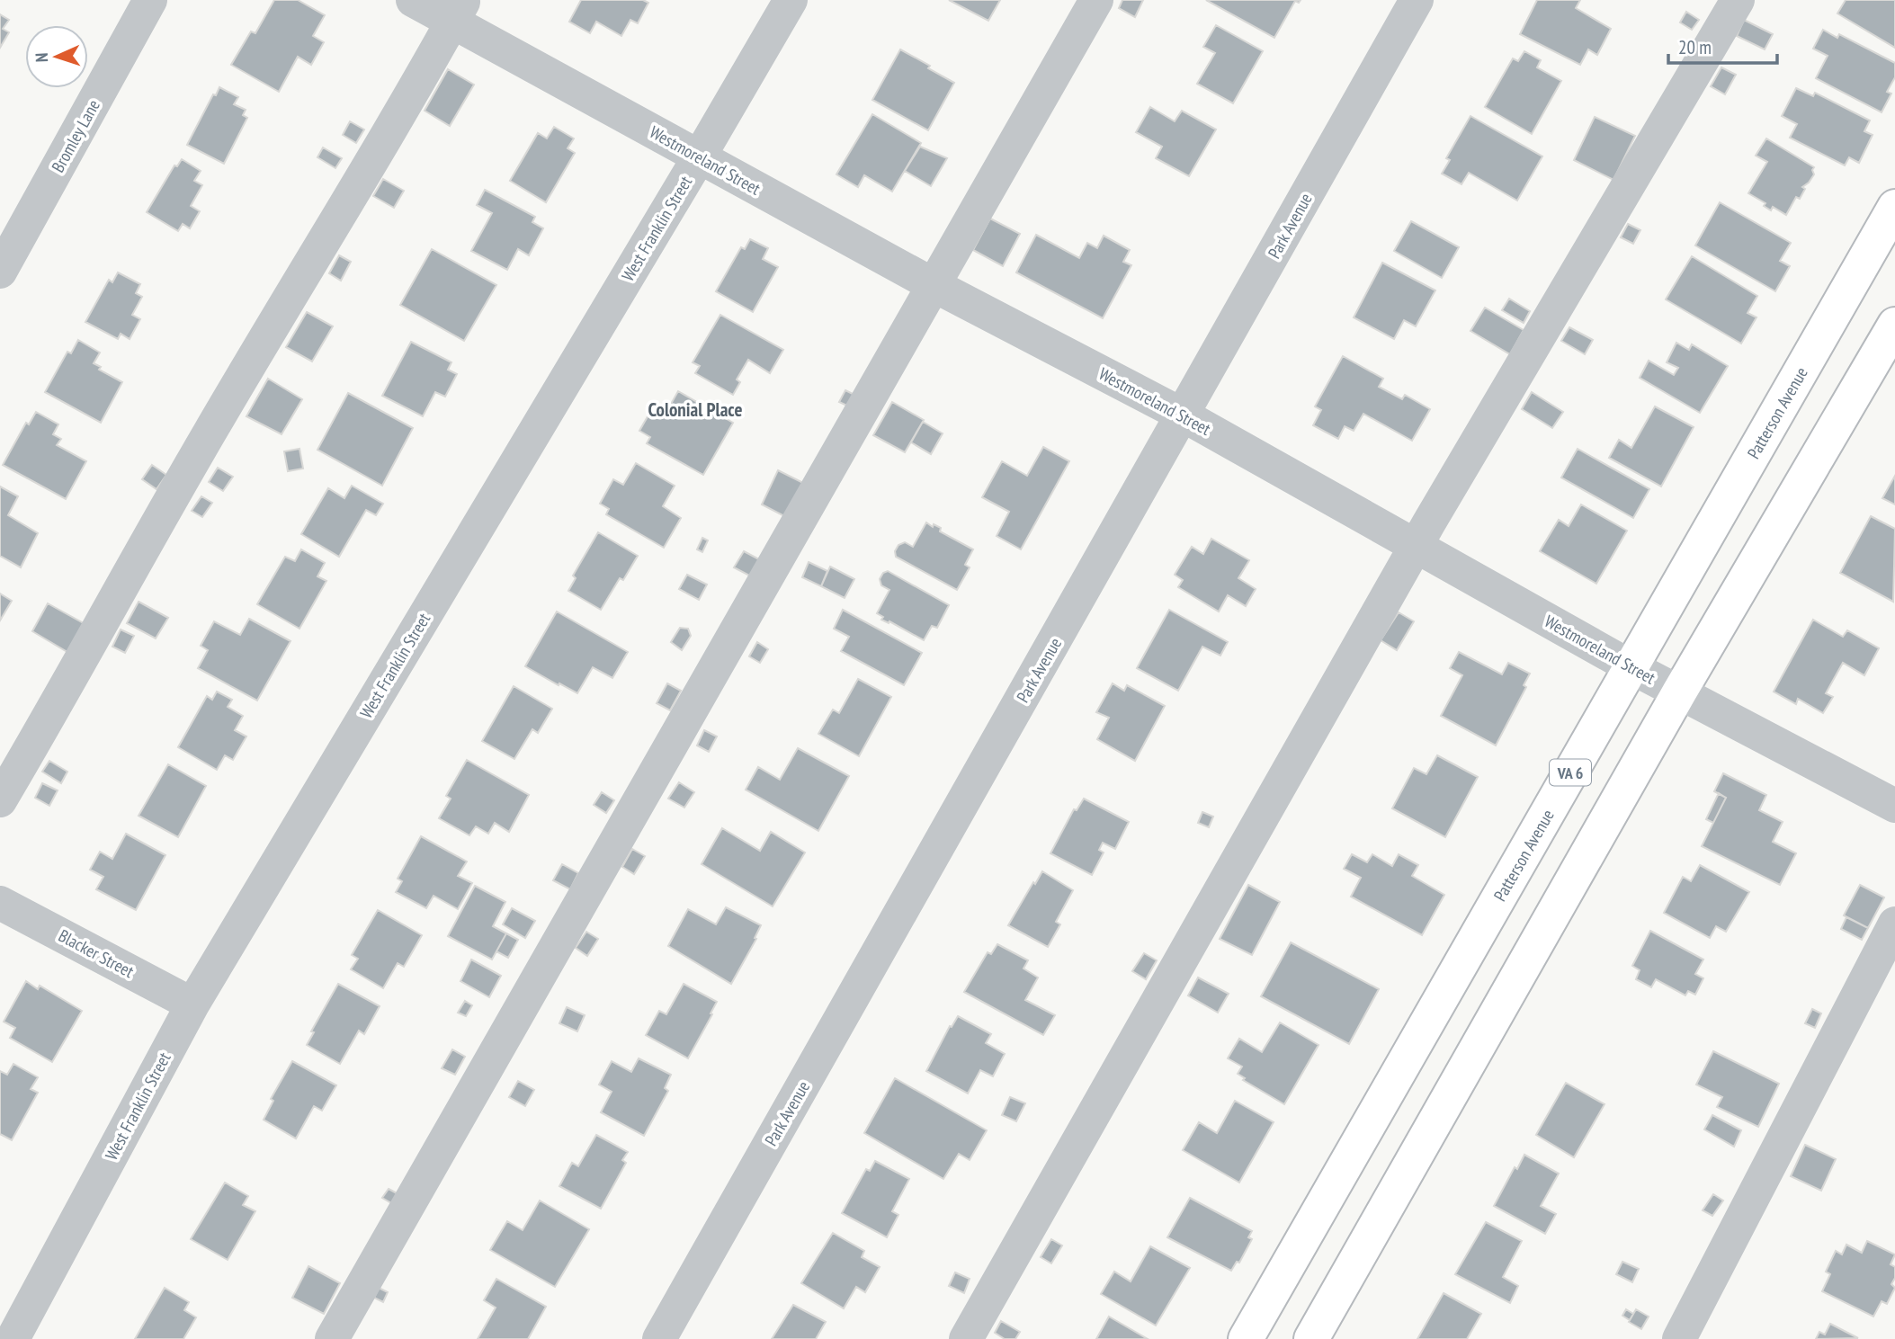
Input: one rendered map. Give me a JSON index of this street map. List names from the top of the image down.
{
  "streets": {
    "main road": ["Patterson Avenue", "VA 6"],
    "street": [
      "Bromley Lane",
      "Westmoreland Street",
      "Park Avenue",
      "West Franklin Street",
      "Blacker Street"
    ]
  },
  "crossings": [
    ["Westmoreland Street", "Park Avenue"],
    ["Westmoreland Street", "West Franklin Street"],
    ["Westmoreland Street", "Patterson Avenue"],
    ["West Franklin Street", "Blacker Street"]
  ],
  "districts": ["Colonial Place"],
  "scale_bar": "20 m",
  "north": "left"
}
